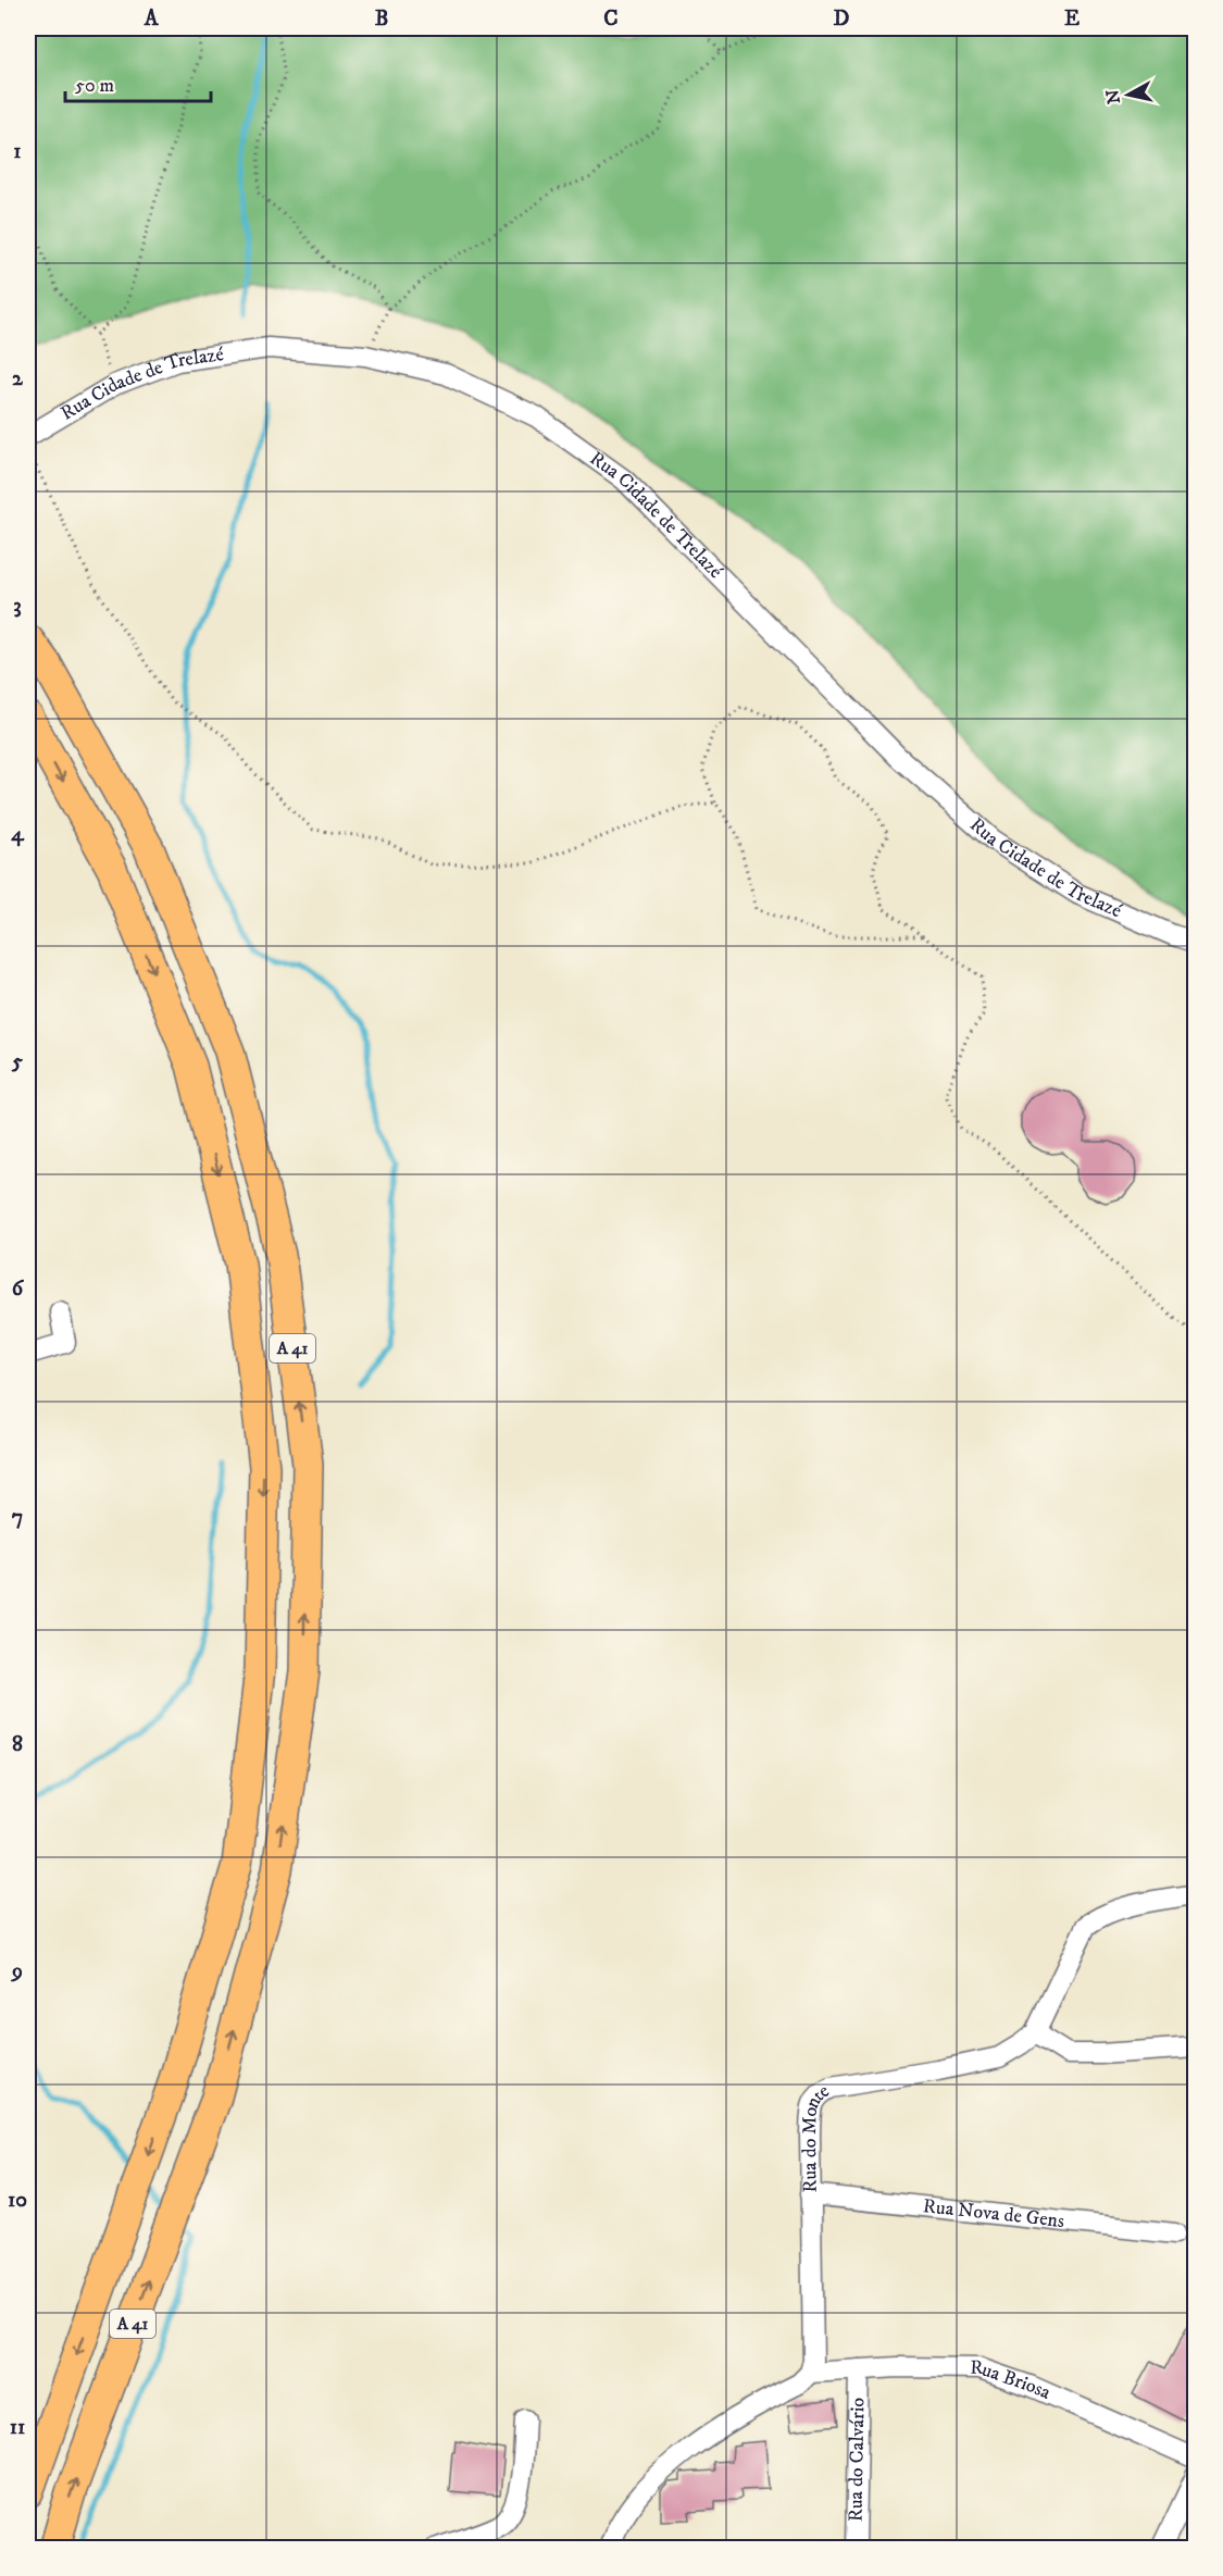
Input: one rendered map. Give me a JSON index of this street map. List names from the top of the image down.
{
  "streets": {
    "highway": ["A 41"],
    "street": [
      "Rua Cidade de Trelazé",
      "Rua do Monte",
      "Rua Nova de Gens",
      "Rua Briosa",
      "Rua do Calvário"
    ]
  },
  "crossings": [
    ["Rua do Monte", "Rua Nova de Gens"],
    ["Rua do Monte", "Rua Briosa"],
    ["Rua Briosa", "Rua do Calvário"]
  ],
  "scale_bar": "50 m",
  "north": "left",
  "grid": {
    "columns": [
      "A",
      "B",
      "C",
      "D",
      "E"
    ],
    "rows": [
      "1",
      "2",
      "3",
      "4",
      "5",
      "6",
      "7",
      "8",
      "9",
      "10",
      "11"
    ]
  }
}
